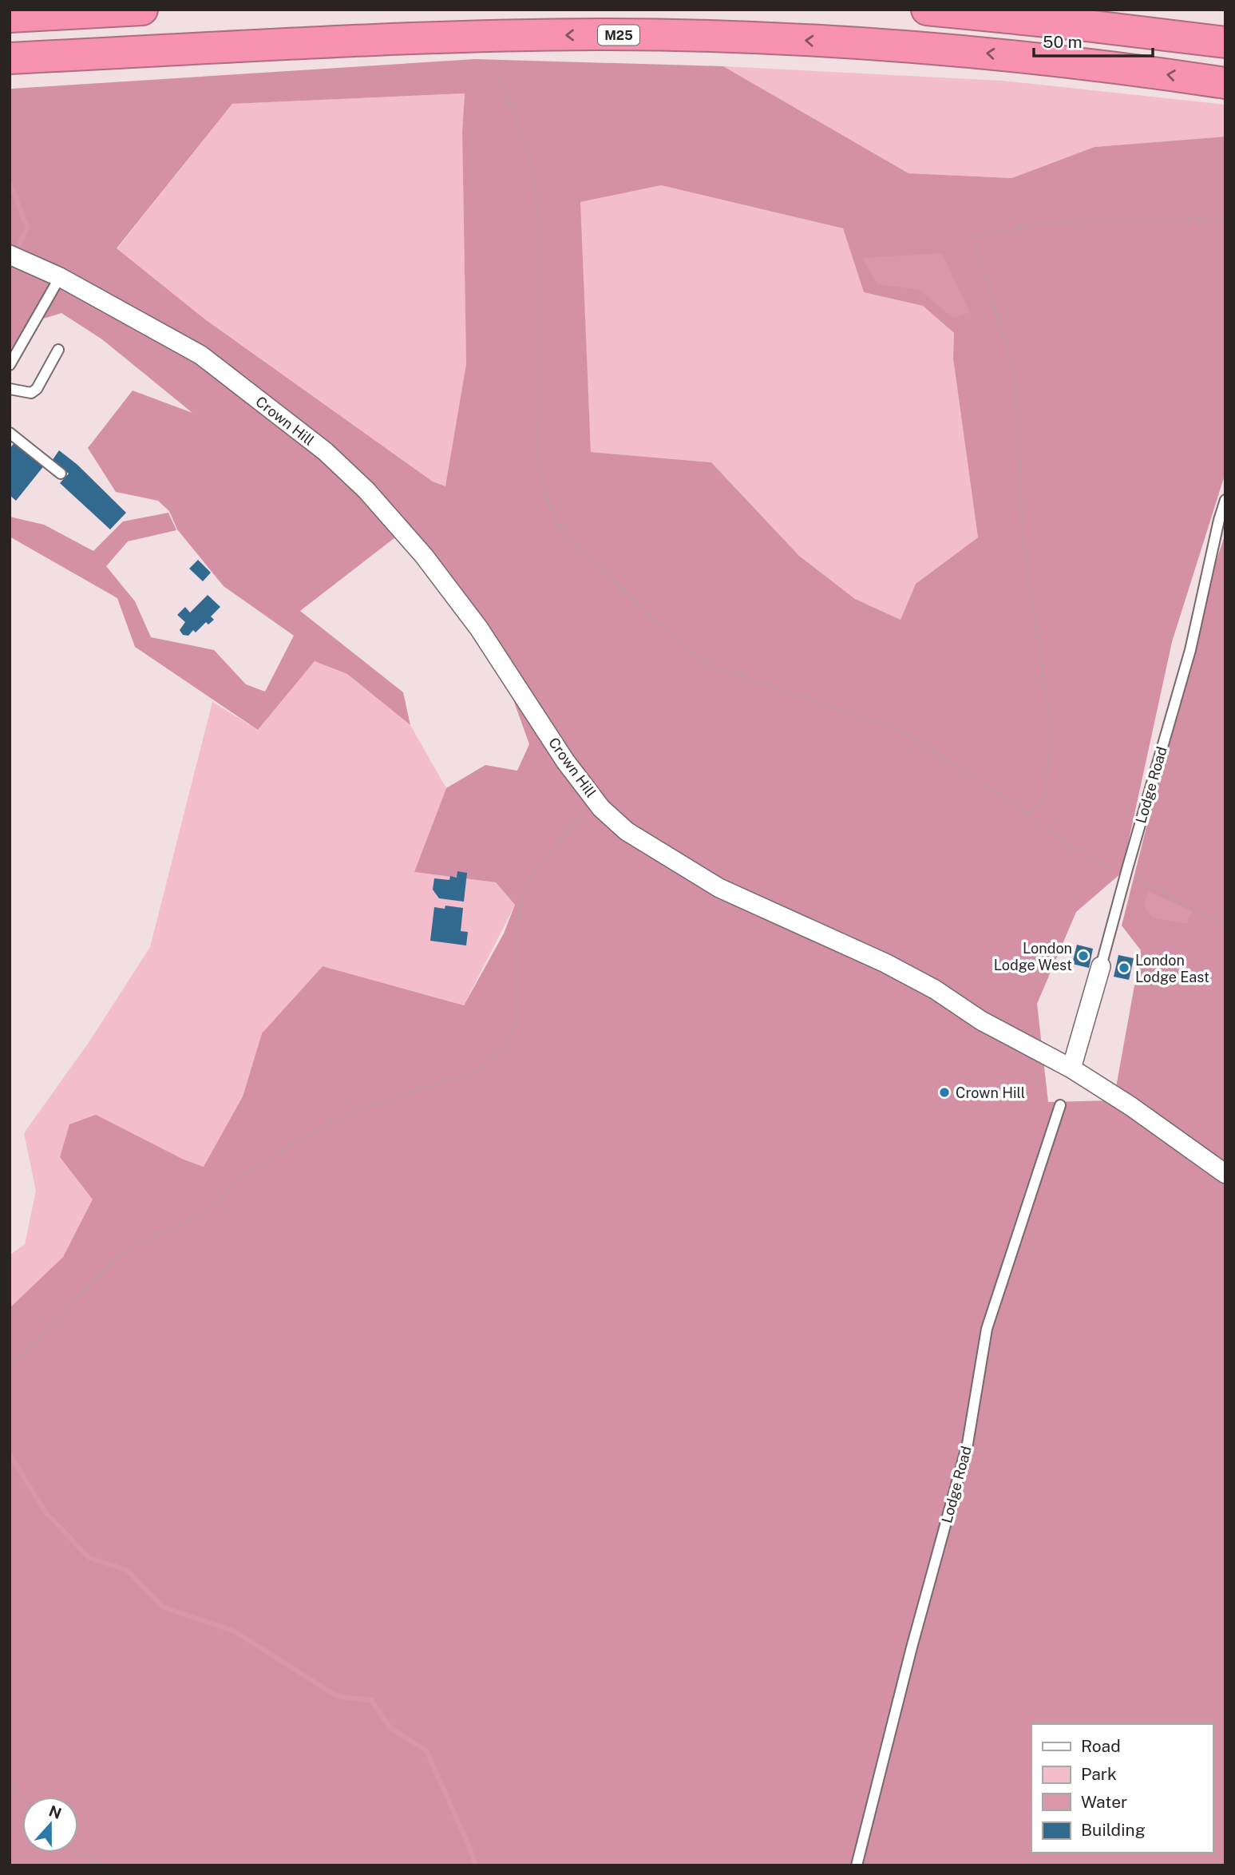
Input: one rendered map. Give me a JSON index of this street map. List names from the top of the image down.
{
  "streets": {
    "highway": ["M25"],
    "street": ["Crown Hill", "Lodge Road"]
  },
  "crossings": [
    ["Crown Hill", "Lodge Road"]
  ],
  "places": ["London Lodge West", "London Lodge East", "Crown Hill"],
  "legend": [
    "Road",
    "Park",
    "Water",
    "Building"
  ],
  "scale_bar": "50 m",
  "north": "top"
}
